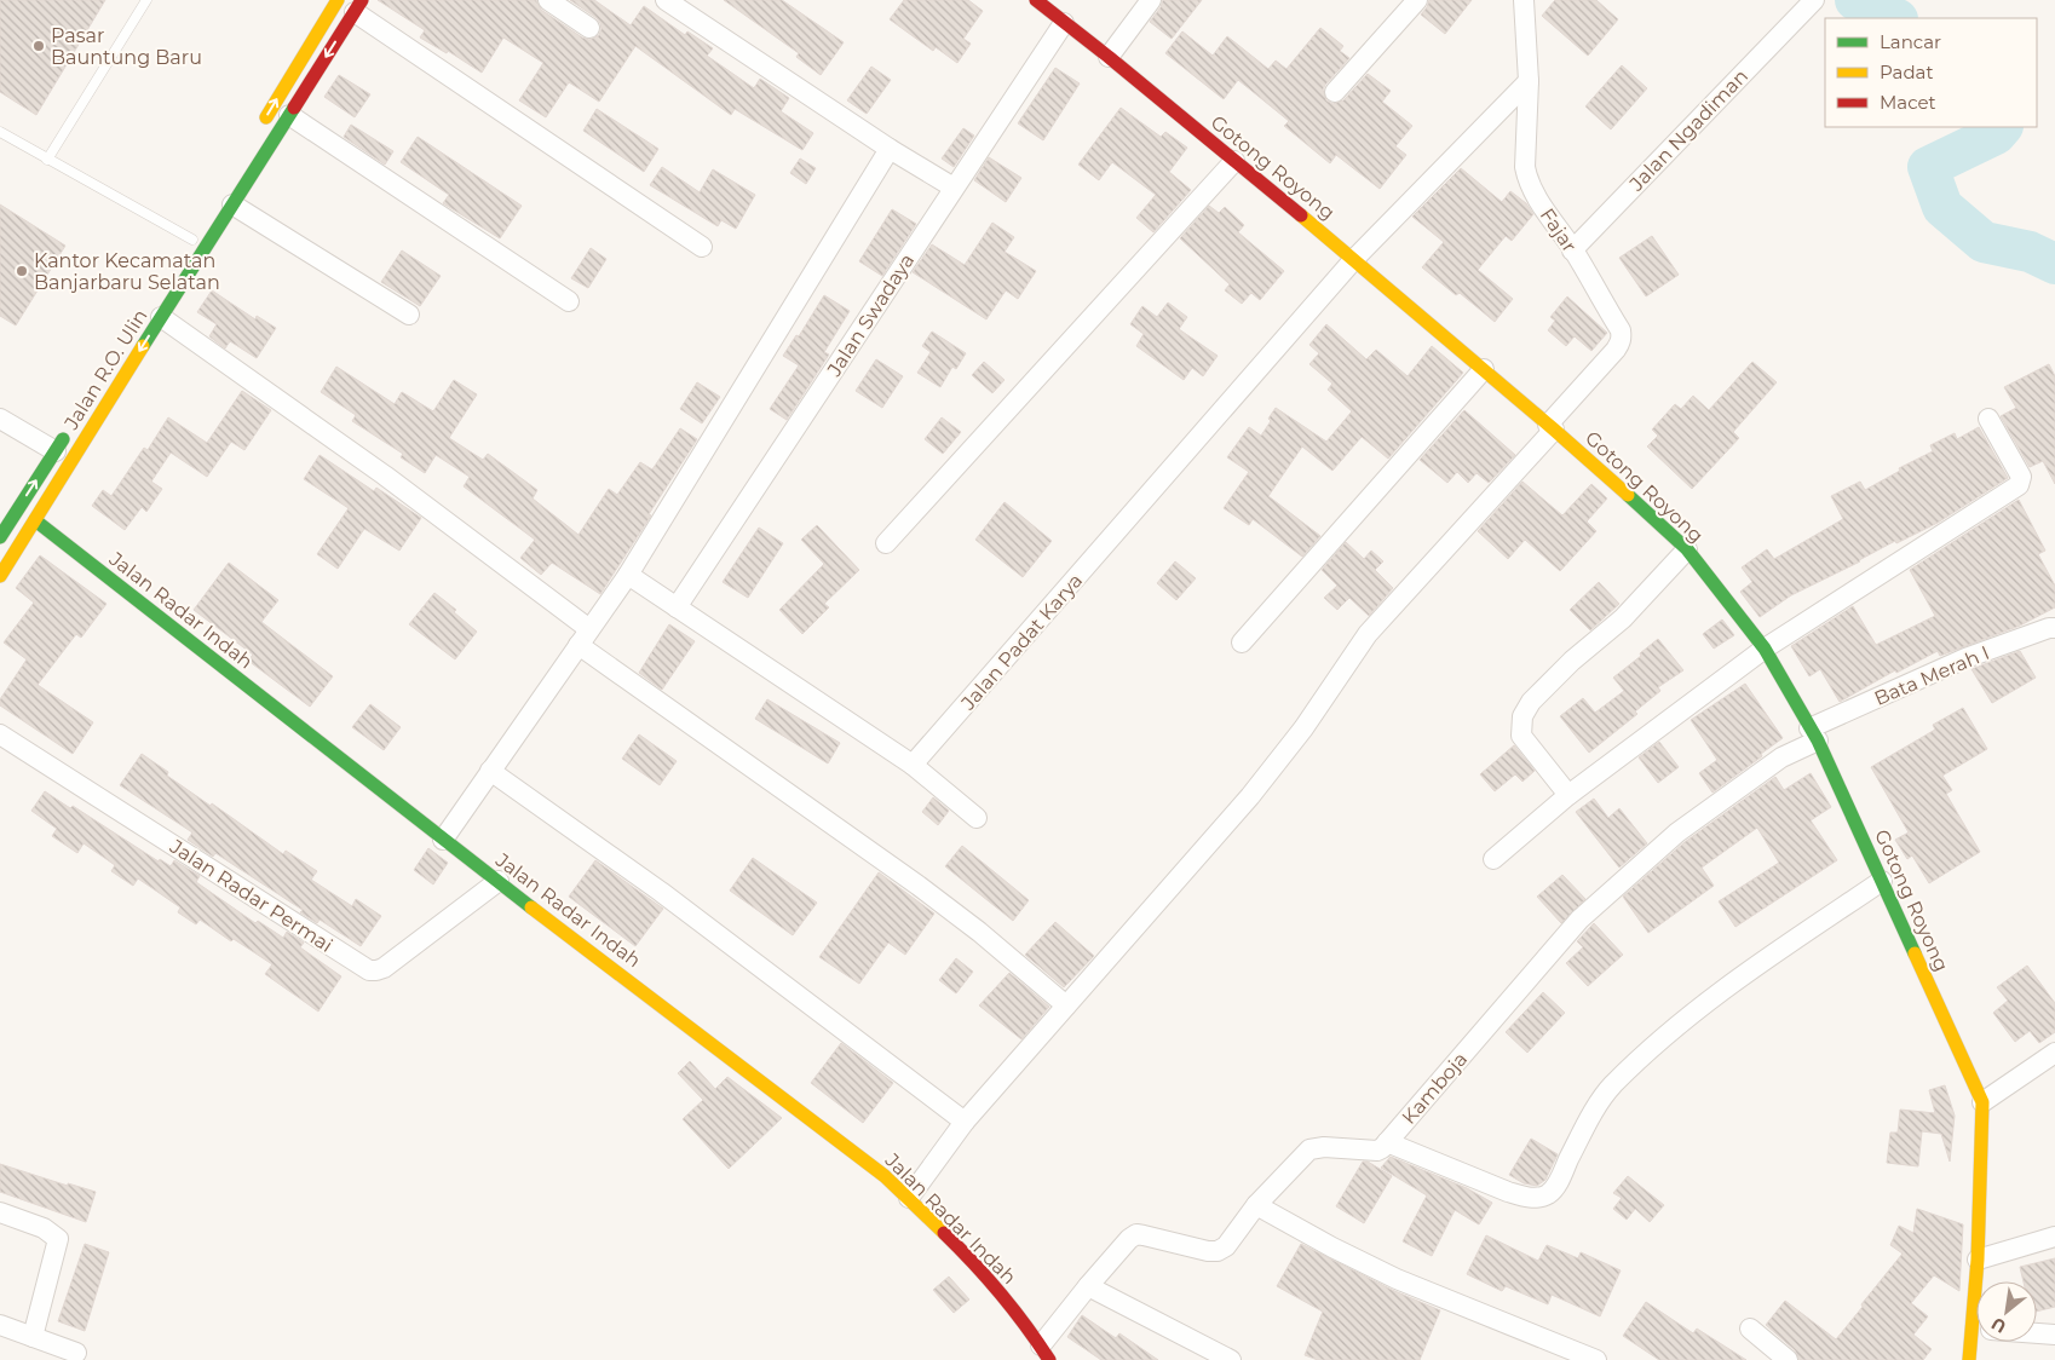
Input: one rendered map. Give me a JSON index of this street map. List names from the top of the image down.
{
  "streets": {
    "street": [
      "Jalan Ngadiman",
      "Gotong Royong",
      "Fajar",
      "Jalan Swadaya",
      "Jalan R.O. Ulin",
      "Jalan Radar Indah",
      "Jalan Padat Karya",
      "Bata Merah I",
      "Jalan Radar Permai",
      "Kamboja"
    ]
  },
  "crossings": [
    ["Jalan Ngadiman", "Fajar"],
    ["Gotong Royong", "Fajar"],
    ["Gotong Royong", "Jalan Swadaya"],
    ["Gotong Royong", "Jalan Padat Karya"],
    ["Gotong Royong", "Bata Merah I"],
    ["Gotong Royong", "Kamboja"],
    ["Fajar", "Jalan Padat Karya"],
    ["Jalan R.O. Ulin", "Jalan Radar Indah"],
    ["Jalan Radar Indah", "Jalan Radar Permai"],
    ["Jalan Radar Indah", "Kamboja"],
    ["Bata Merah I", "Kamboja"]
  ],
  "places": ["Pasar Bauntung Baru", "Kantor Kecamatan Banjarbaru Selatan"],
  "legend": ["Lancar", "Padat", "Macet"],
  "north": "bottom left"
}
